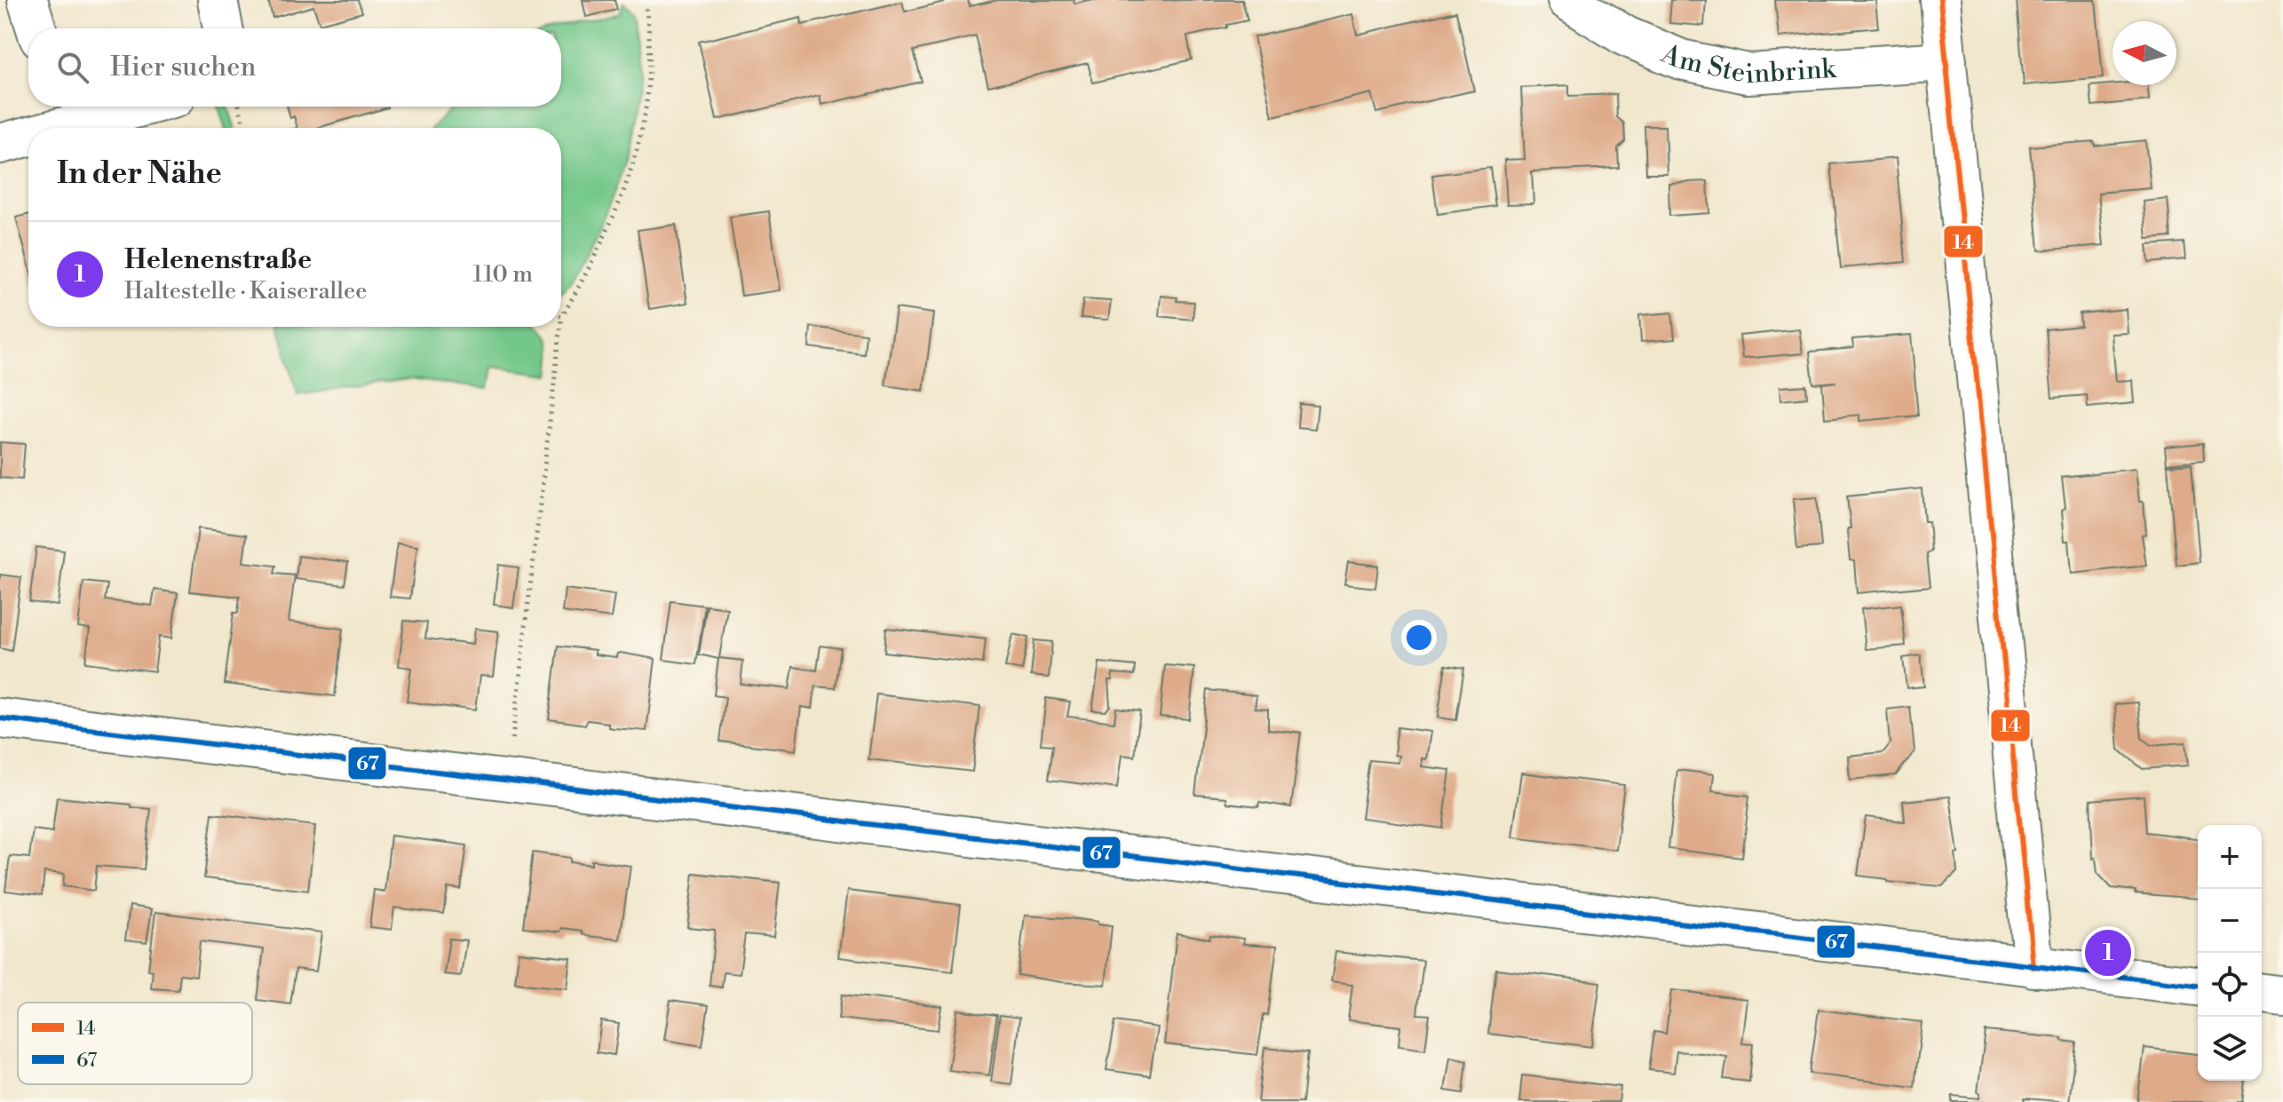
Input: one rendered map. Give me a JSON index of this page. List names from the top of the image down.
{
  "streets": {
    "street": ["Am Steinbrink"]
  },
  "lines": ["transit line 14", "transit line 67"],
  "legend": ["14", "67"],
  "north": "left",
  "page": {
    "search": "Hier suchen",
    "heading": "In der Nähe",
    "list": [
      {
        "mark": "1",
        "name": "Helenenstraße",
        "note": "Haltestelle · Kaiserallee",
        "value": "110 m"
      }
    ],
    "map_buttons": ["+", "−"],
    "pins": "1"
  }
}
